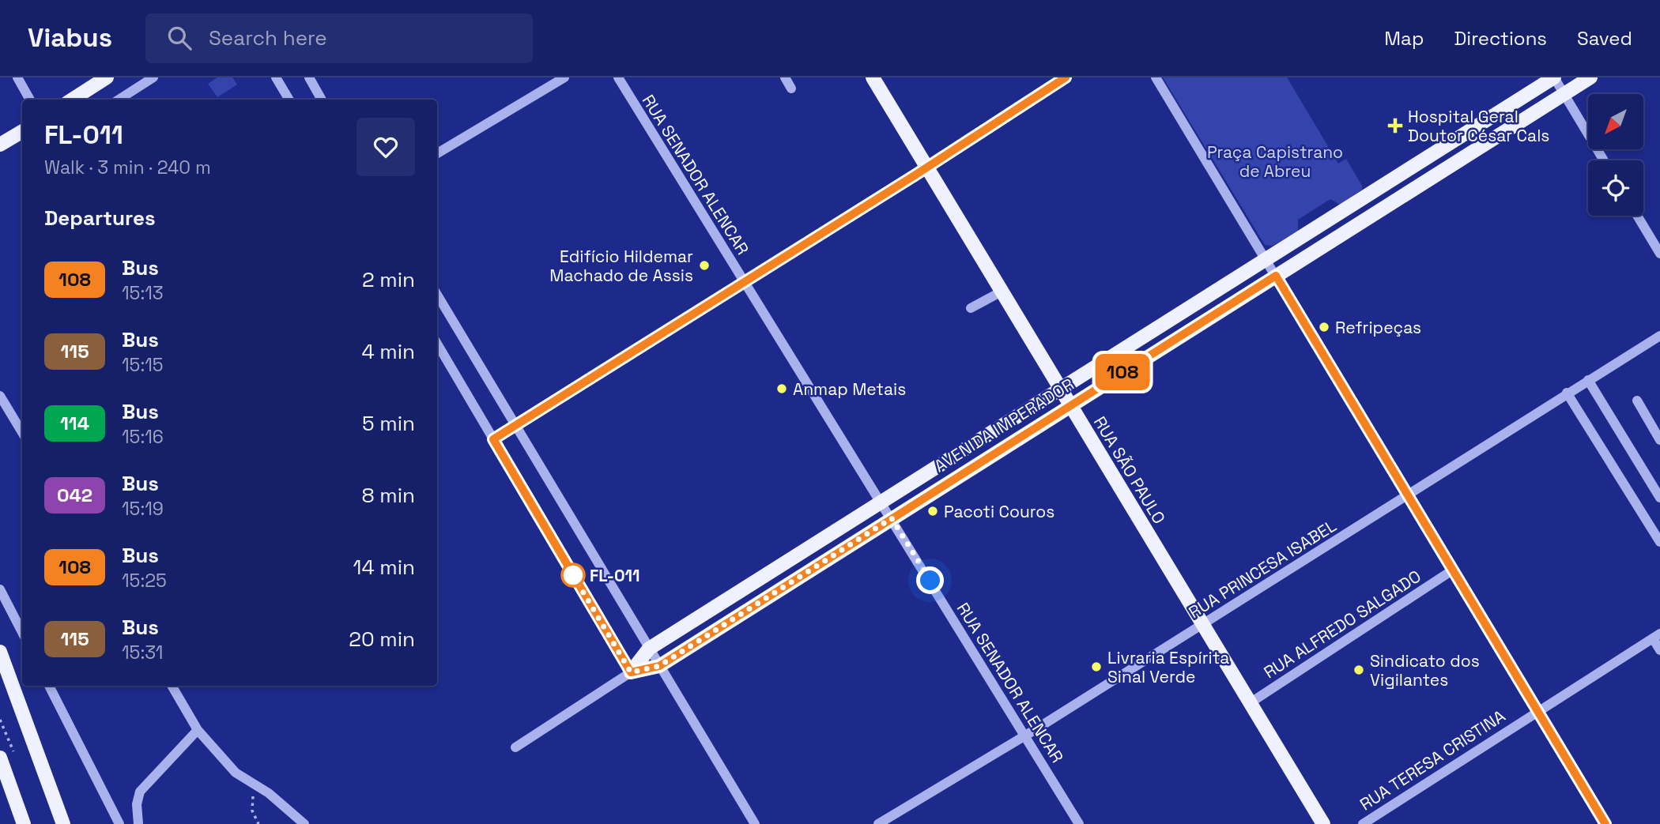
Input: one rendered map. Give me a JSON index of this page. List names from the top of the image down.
{
  "streets": {
    "main road": ["AVENIDA IMPERADOR", "RUA SÃO PAULO"],
    "street": [
      "RUA SENADOR ALENCAR",
      "RUA PRINCESA ISABEL",
      "RUA ALFREDO SALGADO",
      "RUA TERESA CRISTINA"
    ]
  },
  "crossings": [
    ["RUA SENADOR ALENCAR", "AVENIDA IMPERADOR"],
    ["RUA SENADOR ALENCAR", "RUA PRINCESA ISABEL"],
    ["AVENIDA IMPERADOR", "RUA SÃO PAULO"],
    ["RUA SÃO PAULO", "RUA PRINCESA ISABEL"],
    ["RUA SÃO PAULO", "RUA ALFREDO SALGADO"]
  ],
  "parks": ["Praça Capistrano de Abreu"],
  "places": {
    "health": ["Hospital Geral Doutor César Cals"],
    "other": [
      "Edifício Hildemar Machado de Assis",
      "Refripeças",
      "Anmap Metais",
      "Pacoti Couros",
      "FL-011",
      "Livraria Espírita Sinal Verde",
      "Sindicato dos Vigilantes"
    ]
  },
  "lines": ["bus line 108"],
  "north": "bottom left",
  "page": {
    "header": "Viabus",
    "search": "Search here",
    "nav": ["Map", "Directions", "Saved"],
    "on_map": "108",
    "heading": [
      ["FL-011", "Walk · 3 min · 240 m"],
      "Departures"
    ],
    "list": [
      {
        "mark": "108",
        "name": "Bus",
        "note": "15:13",
        "value": "2 min"
      },
      {
        "mark": "115",
        "name": "Bus",
        "note": "15:15",
        "value": "4 min"
      },
      {
        "mark": "114",
        "name": "Bus",
        "note": "15:16",
        "value": "5 min"
      },
      {
        "mark": "042",
        "name": "Bus",
        "note": "15:19",
        "value": "8 min"
      },
      {
        "mark": "108",
        "name": "Bus",
        "note": "15:25",
        "value": "14 min"
      },
      {
        "mark": "115",
        "name": "Bus",
        "note": "15:31",
        "value": "20 min"
      }
    ]
  }
}
